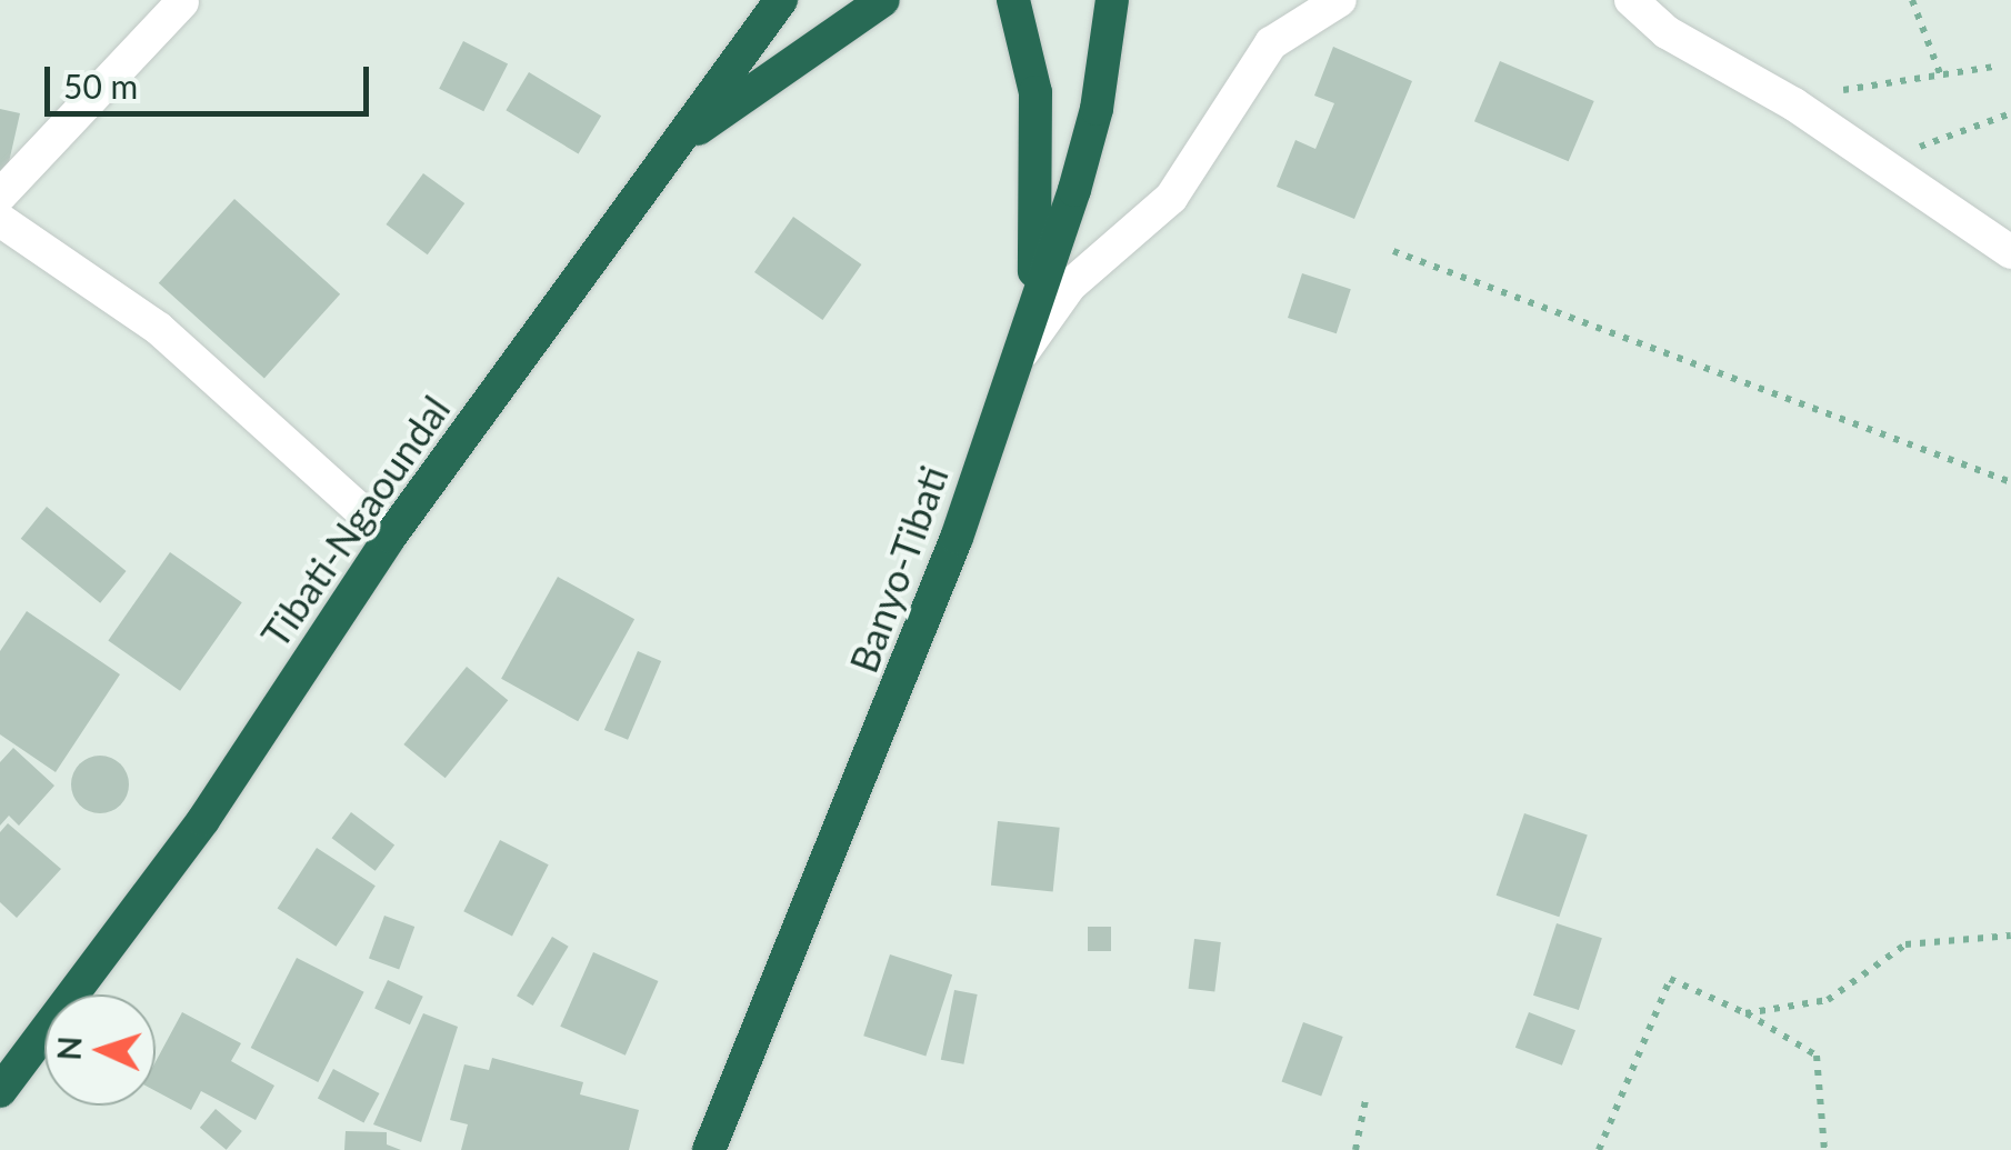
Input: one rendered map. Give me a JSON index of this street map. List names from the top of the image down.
{
  "streets": {
    "highway": ["Tibati-Ngaoundal", "Banyo-Tibati"]
  },
  "scale_bar": "50 m",
  "north": "left"
}
